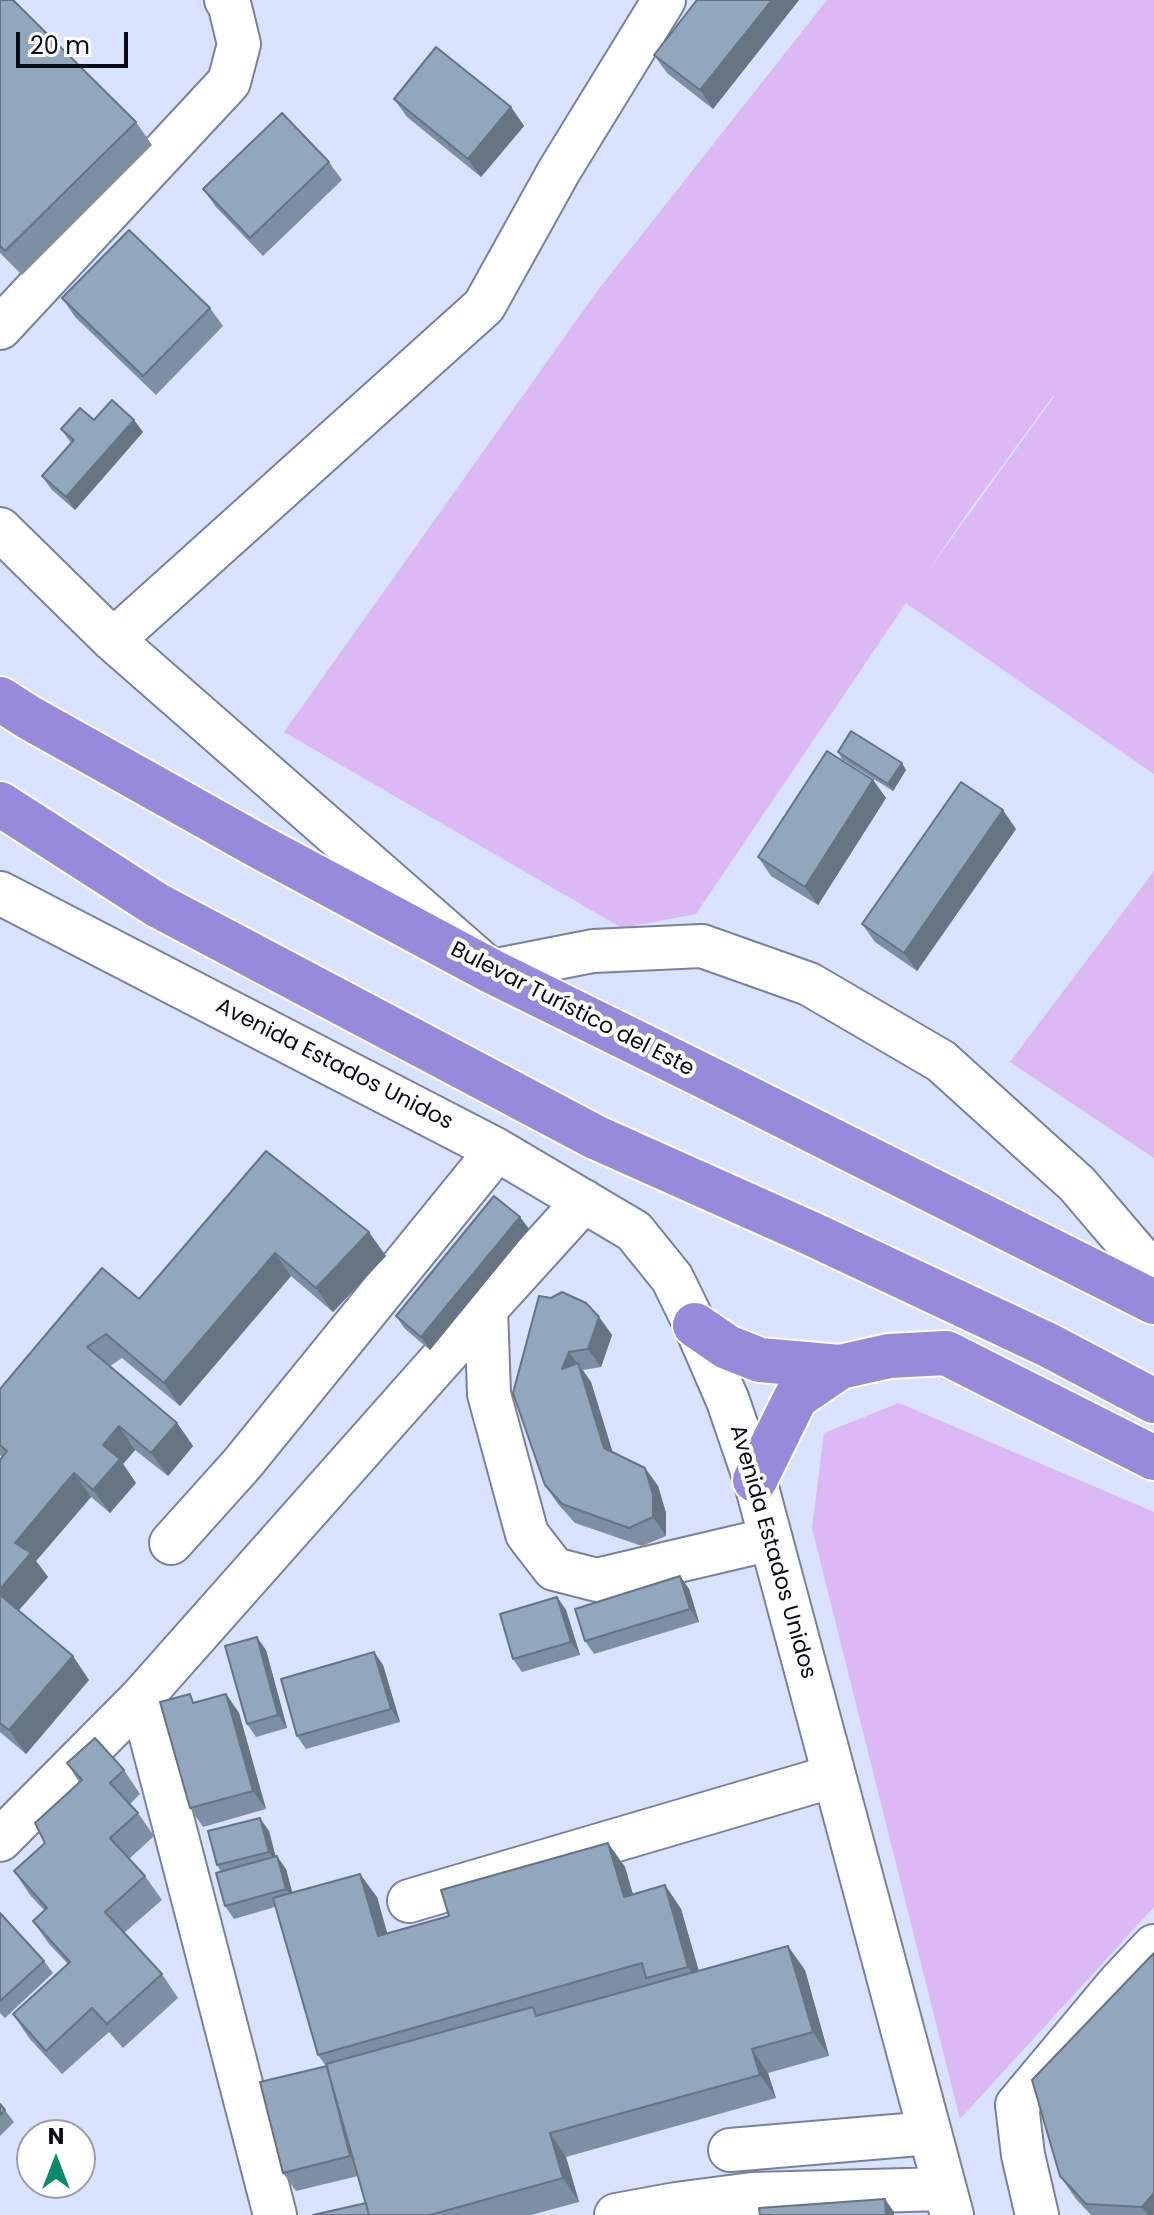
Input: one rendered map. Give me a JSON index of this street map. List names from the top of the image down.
{
  "streets": {
    "highway": ["Bulevar Turístico del Este"],
    "street": ["Avenida Estados Unidos"]
  },
  "scale_bar": "20 m",
  "north": "top"
}
